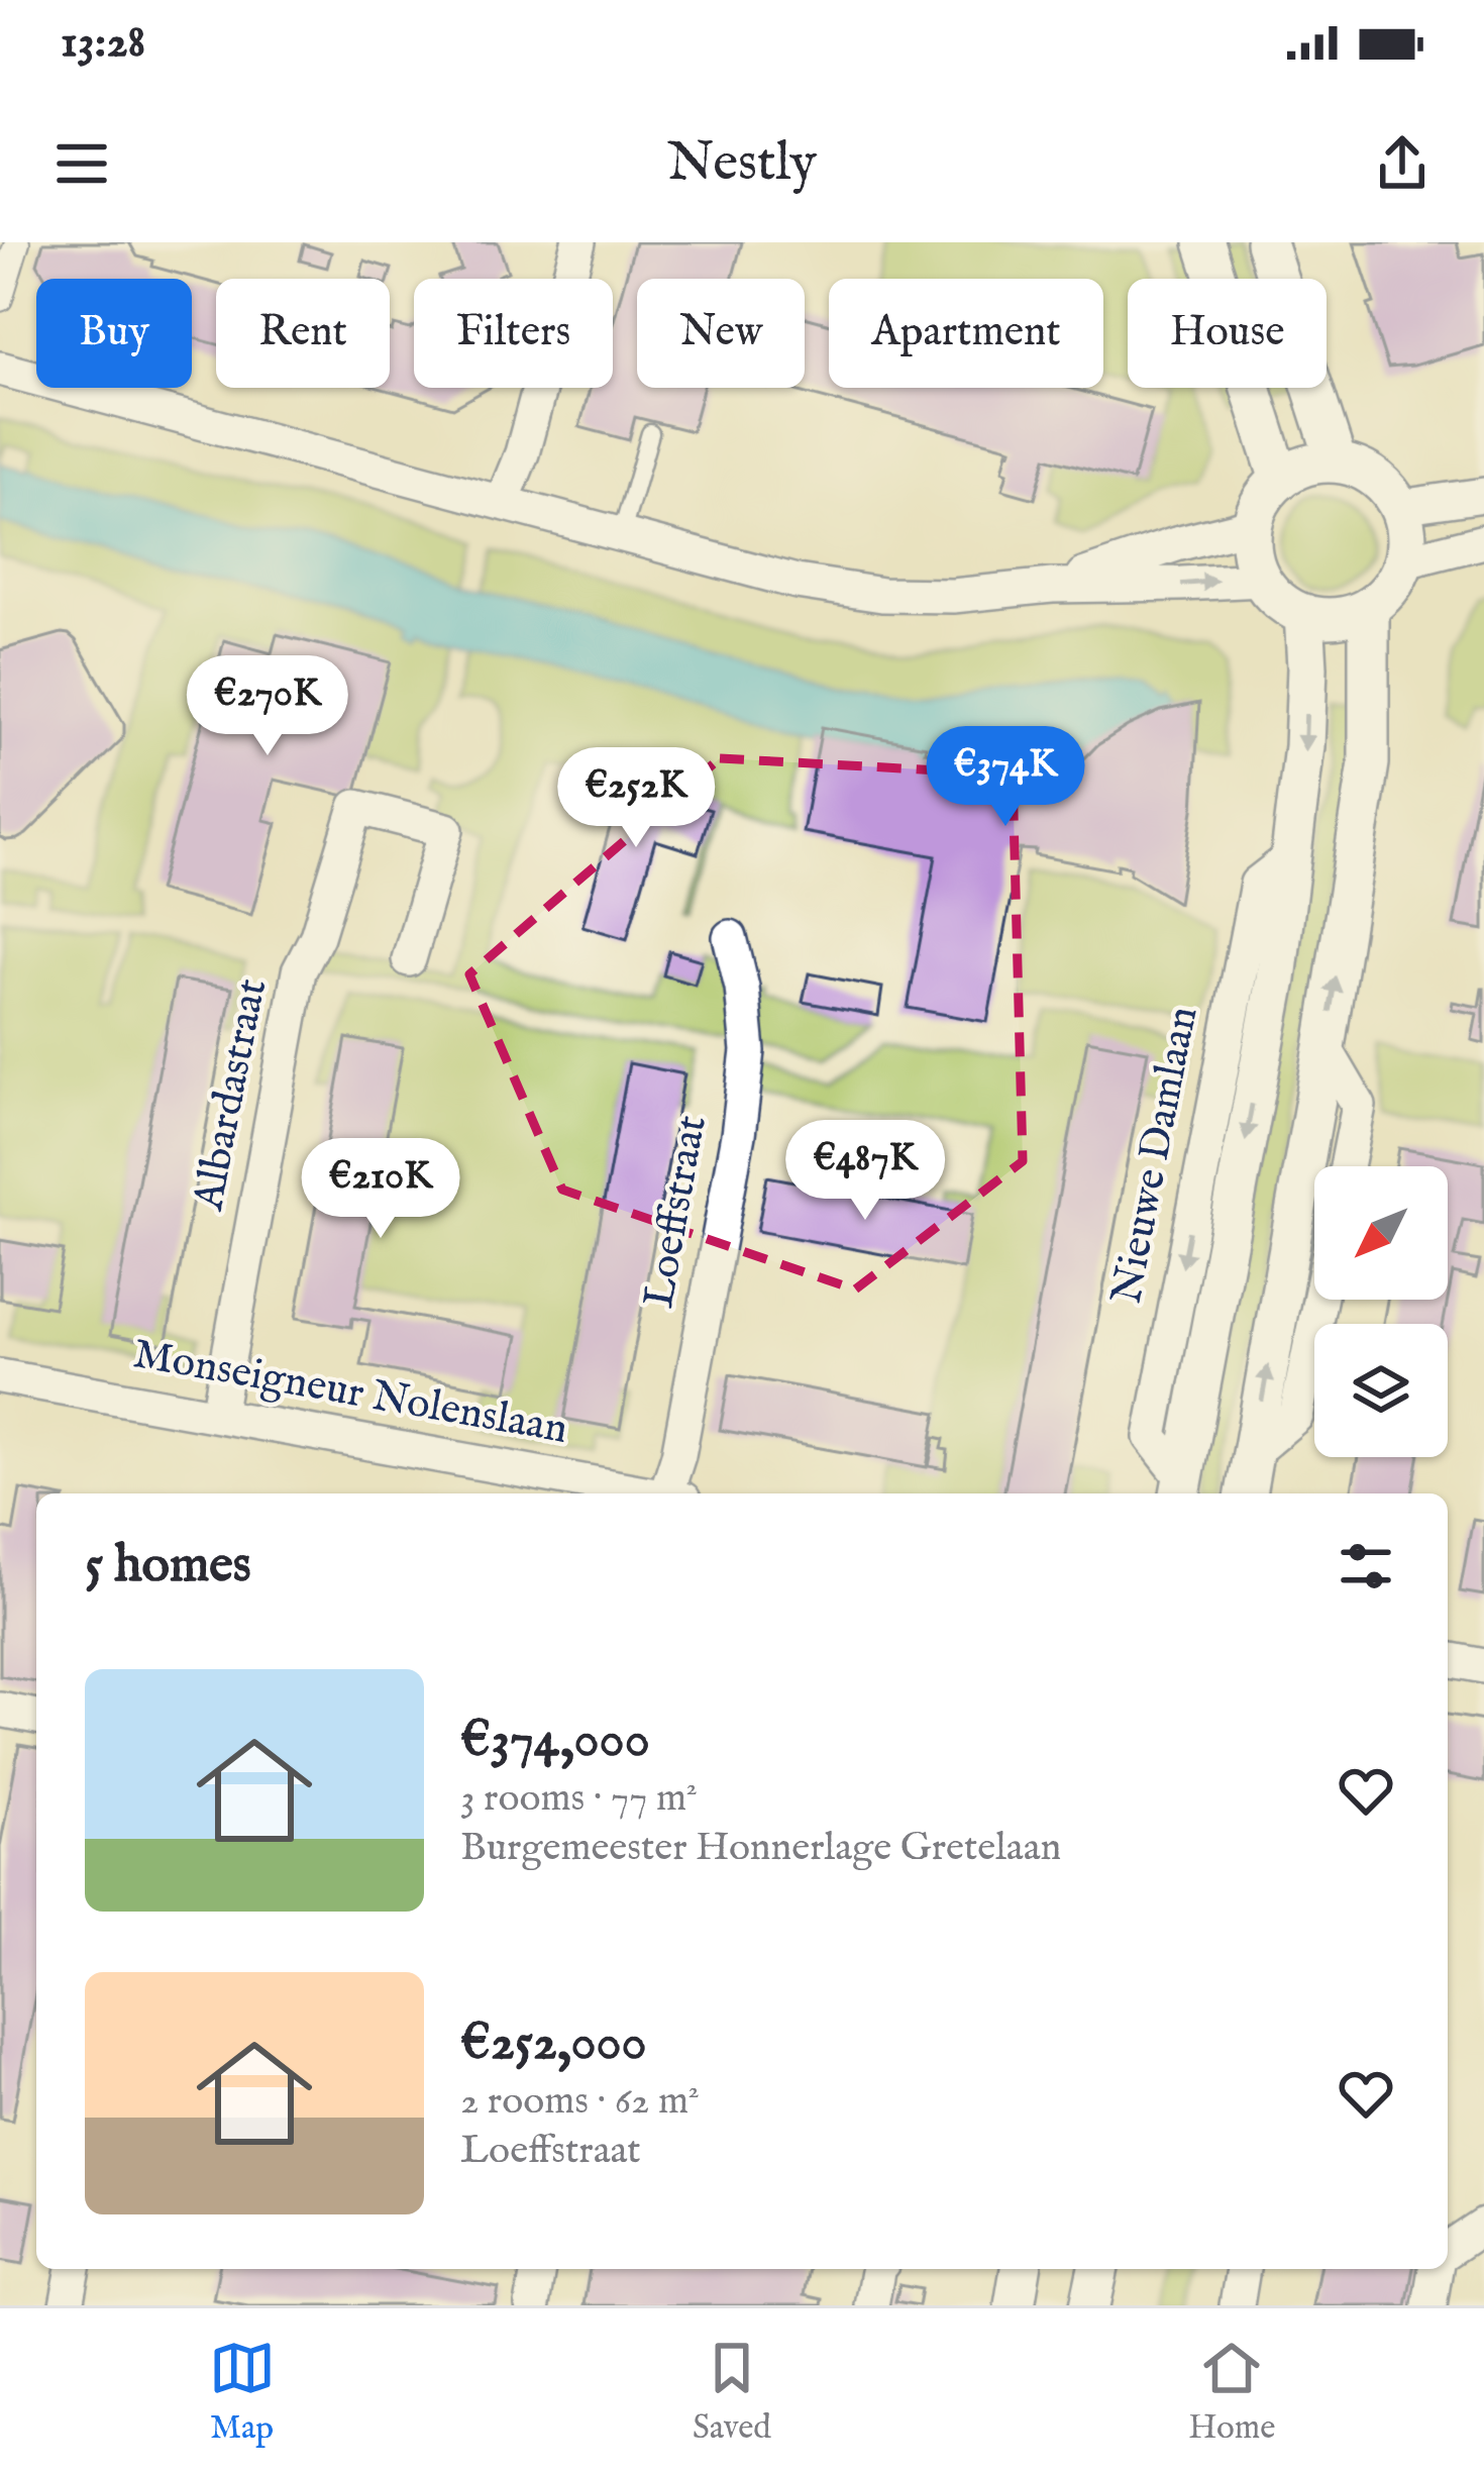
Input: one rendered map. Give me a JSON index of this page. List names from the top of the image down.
{
  "streets": {
    "street": [
      "Albardastraat",
      "Nieuwe Damlaan",
      "Loeffstraat",
      "Monseigneur Nolenslaan"
    ]
  },
  "crossings": [
    ["Albardastraat", "Monseigneur Nolenslaan"]
  ],
  "north": "bottom left",
  "page": {
    "status": "13:28",
    "header": "Nestly",
    "chip": [
      "Buy",
      "Rent",
      "Filters",
      "New",
      "Apartment",
      "House"
    ],
    "price": [
      "€270K",
      "€374K",
      "€252K",
      "€487K",
      "€210K"
    ],
    "heading": "5 homes",
    "list": [
      {
        "name": "€374,000",
        "note": "3 rooms · 77 m² · Burgemeester Honnerlage Gretelaan"
      },
      {
        "name": "€252,000",
        "note": "2 rooms · 62 m² · Loeffstraat"
      }
    ],
    "tabs": ["Map", "Saved", "Home"]
  }
}
